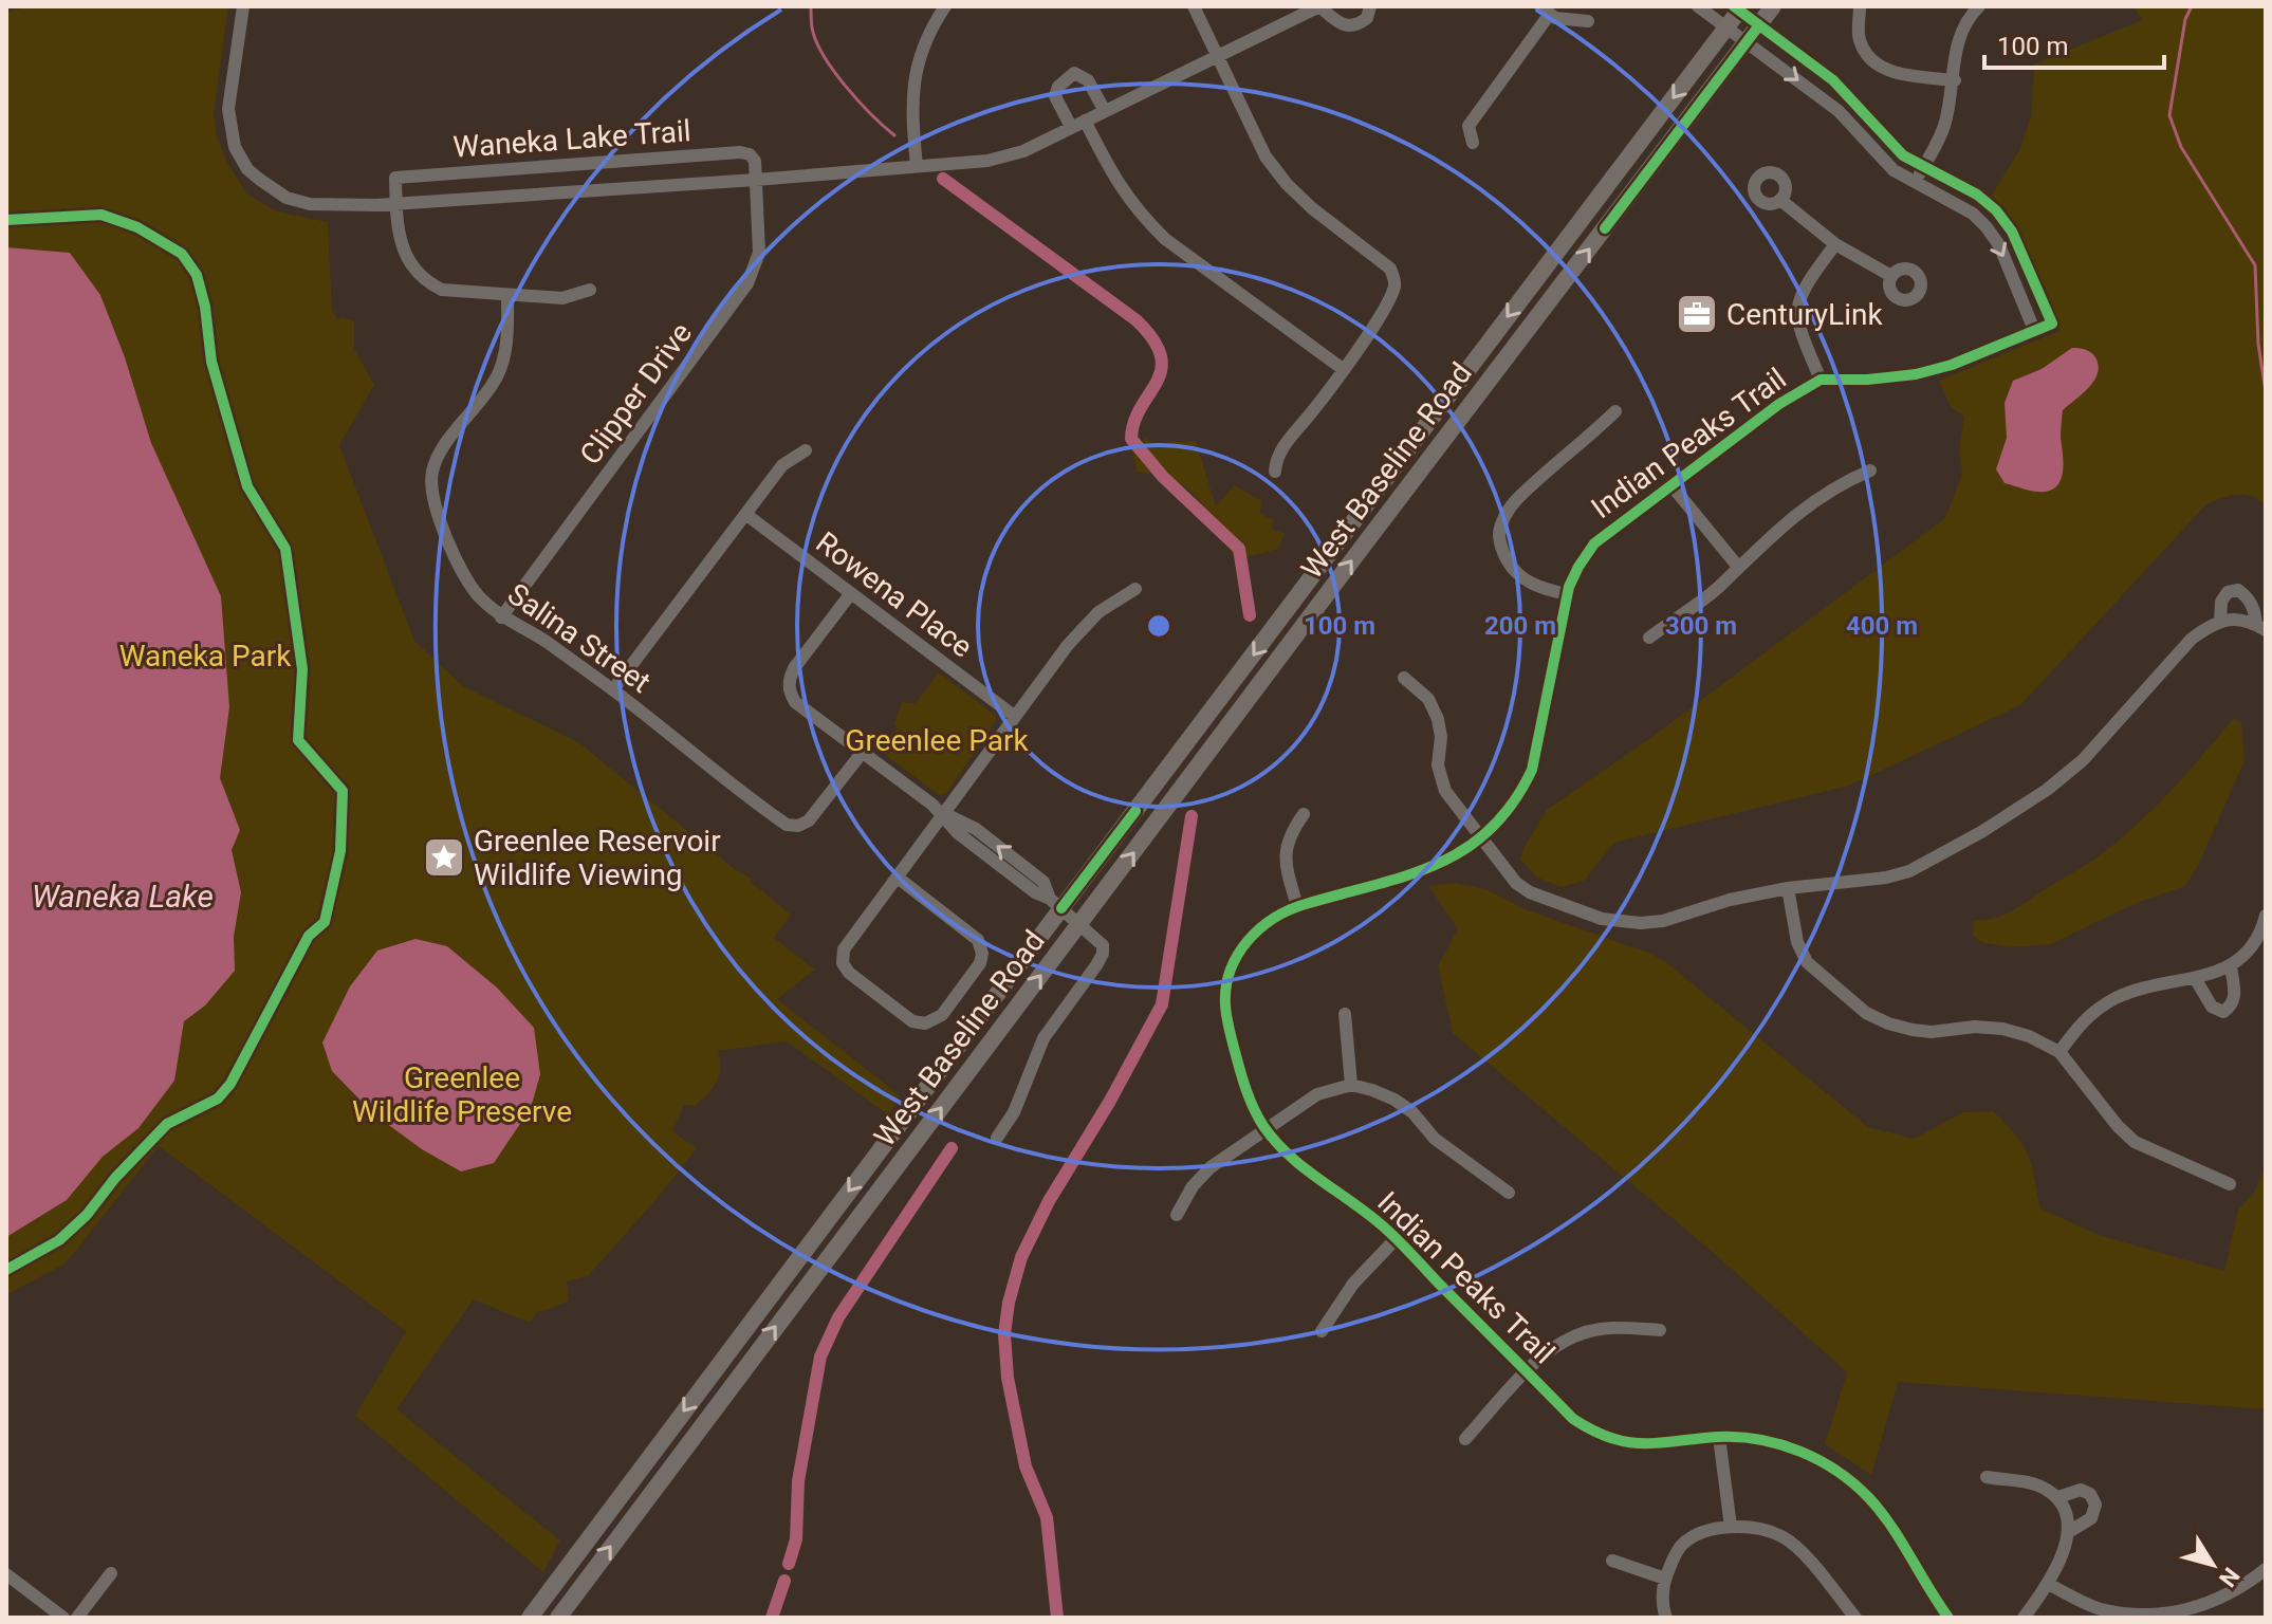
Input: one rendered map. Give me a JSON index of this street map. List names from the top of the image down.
{
  "streets": {
    "main road": ["West Baseline Road"],
    "street": [
      "Waneka Lake Trail",
      "Clipper Drive",
      "Indian Peaks Trail",
      "Rowena Place",
      "Salina Street"
    ]
  },
  "crossings": [
    ["Waneka Lake Trail", "Clipper Drive"],
    ["Clipper Drive", "Salina Street"]
  ],
  "water": ["Waneka Lake"],
  "parks": ["Waneka Park", "Greenlee Park", "Greenlee Wildlife Preserve"],
  "places": {
    "office": ["CenturyLink"],
    "place": ["Greenlee Reservoir Wildlife Viewing"]
  },
  "scale_bar": "100 m",
  "north": "bottom right",
  "rings": [
    "100 m",
    "200 m",
    "300 m",
    "400 m"
  ]
}
